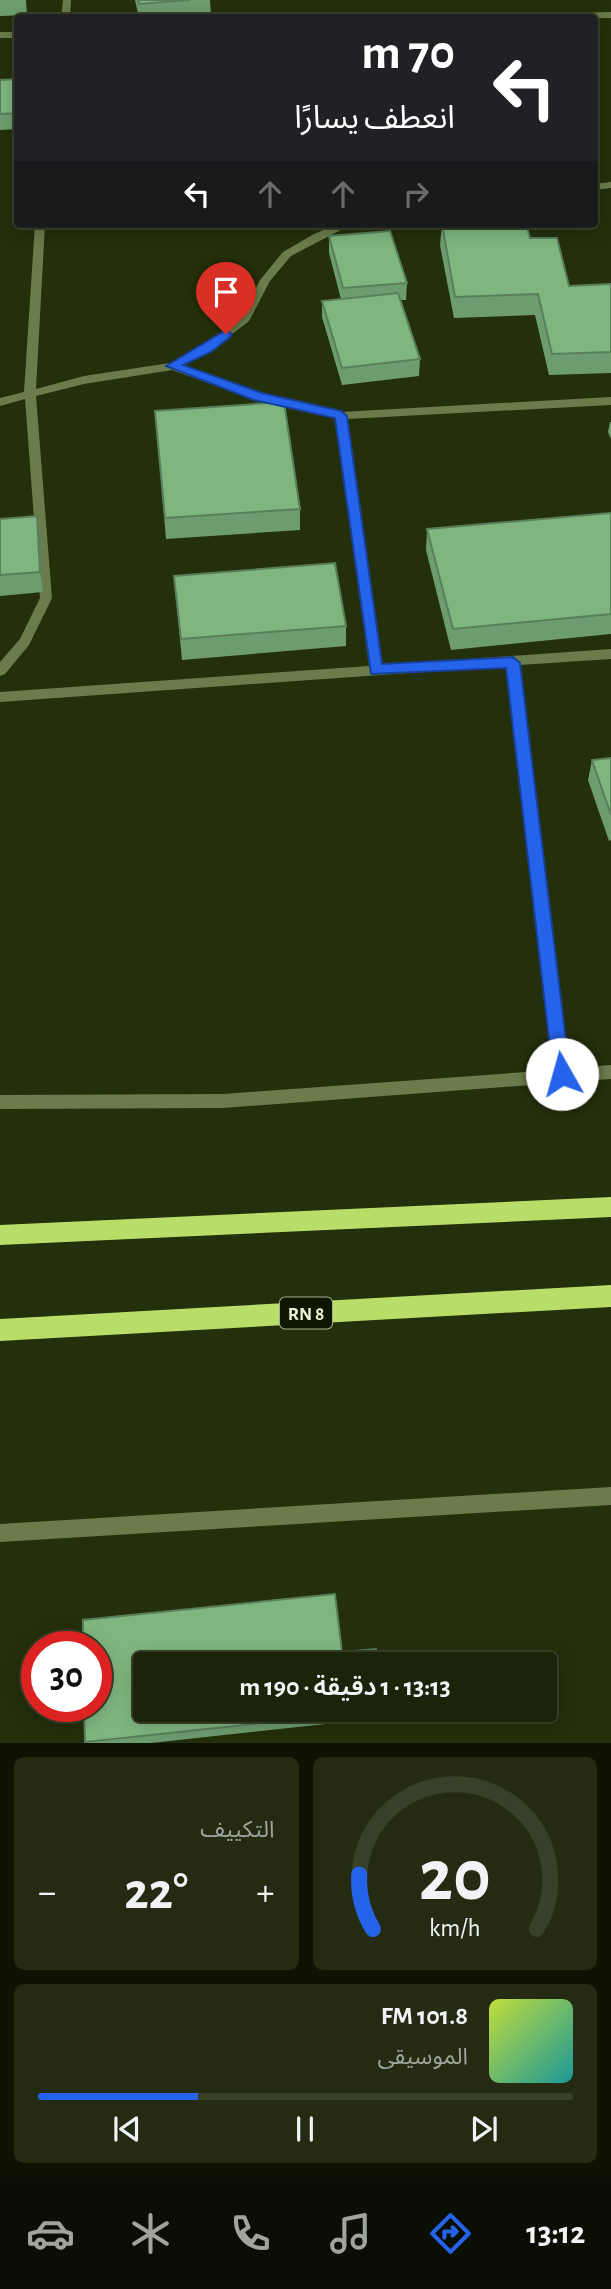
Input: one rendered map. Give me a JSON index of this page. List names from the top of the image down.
{
  "streets": {
    "highway": ["RN 8"]
  },
  "page": {
    "turn": ["70 m", "انعطف يسارًا"],
    "limit": "30",
    "trip": "13:13 · 1 دقيقة · 190 m",
    "tile": "التكييف",
    "heat": ["−", "22°", "+"],
    "song": ["101.8 FM", "الموسيقى"],
    "tabs": "13:12",
    "gauge": ["20", "km/h"]
  }
}
